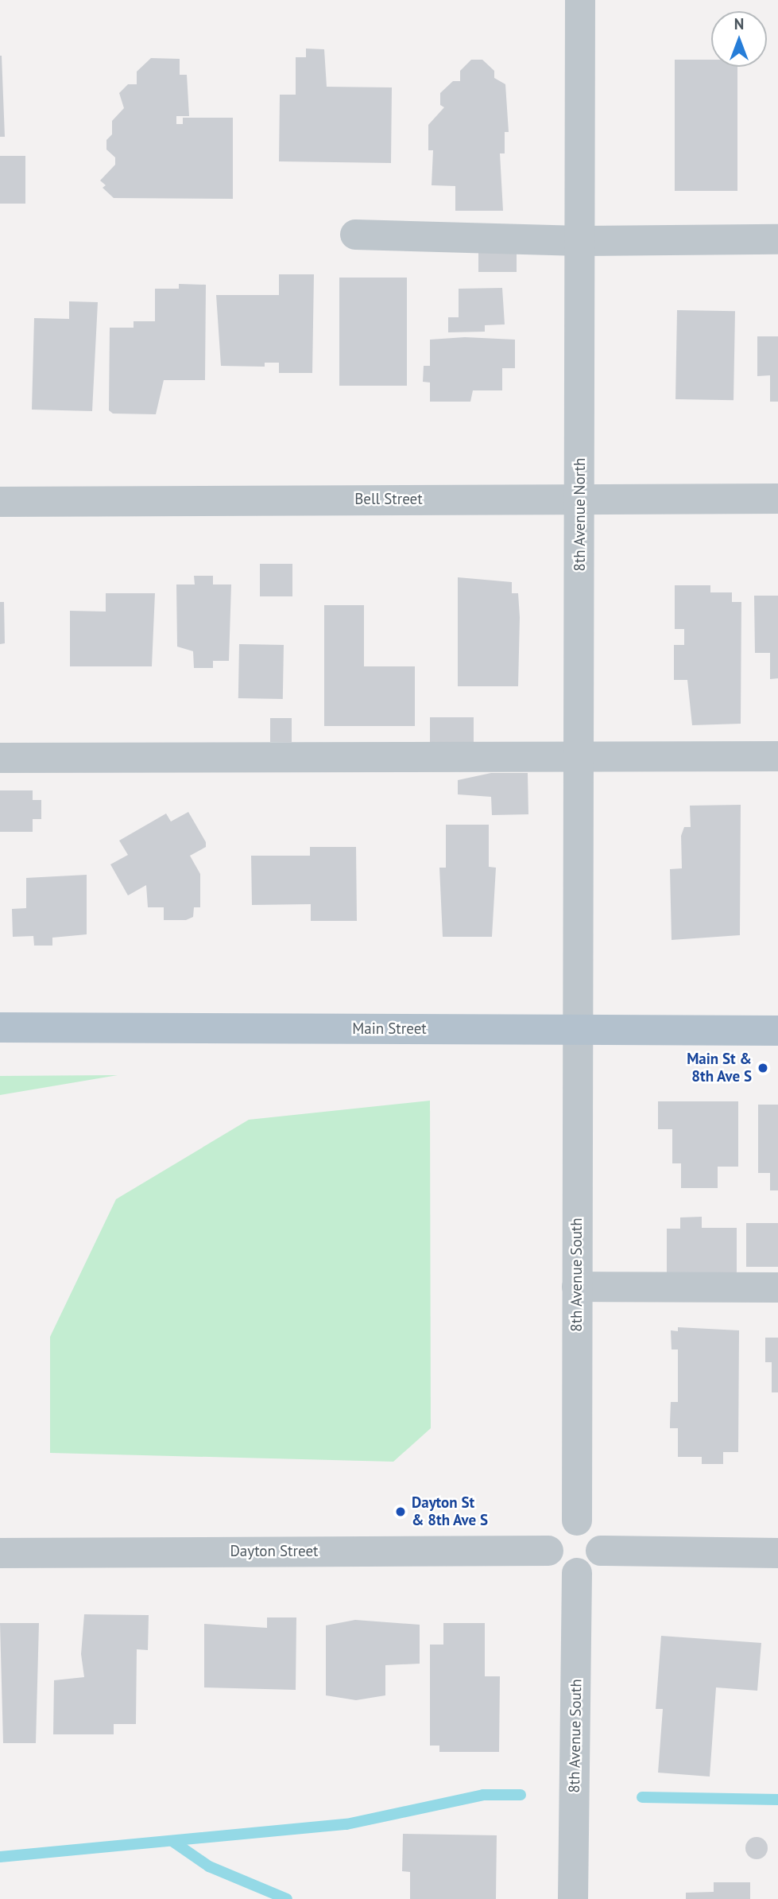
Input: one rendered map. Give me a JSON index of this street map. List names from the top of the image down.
{
  "streets": {
    "main road": ["Main Street"],
    "street": [
      "Bell Street",
      "8th Avenue North",
      "8th Avenue South",
      "Dayton Street"
    ]
  },
  "crossings": [
    ["Bell Street", "8th Avenue North"],
    ["8th Avenue North", "Main Street"],
    ["8th Avenue North", "8th Avenue South"],
    ["Main Street", "8th Avenue South"],
    ["8th Avenue South", "Dayton Street"]
  ],
  "places": ["Main St & 8th Ave S", "Dayton St & 8th Ave S"],
  "north": "top"
}
